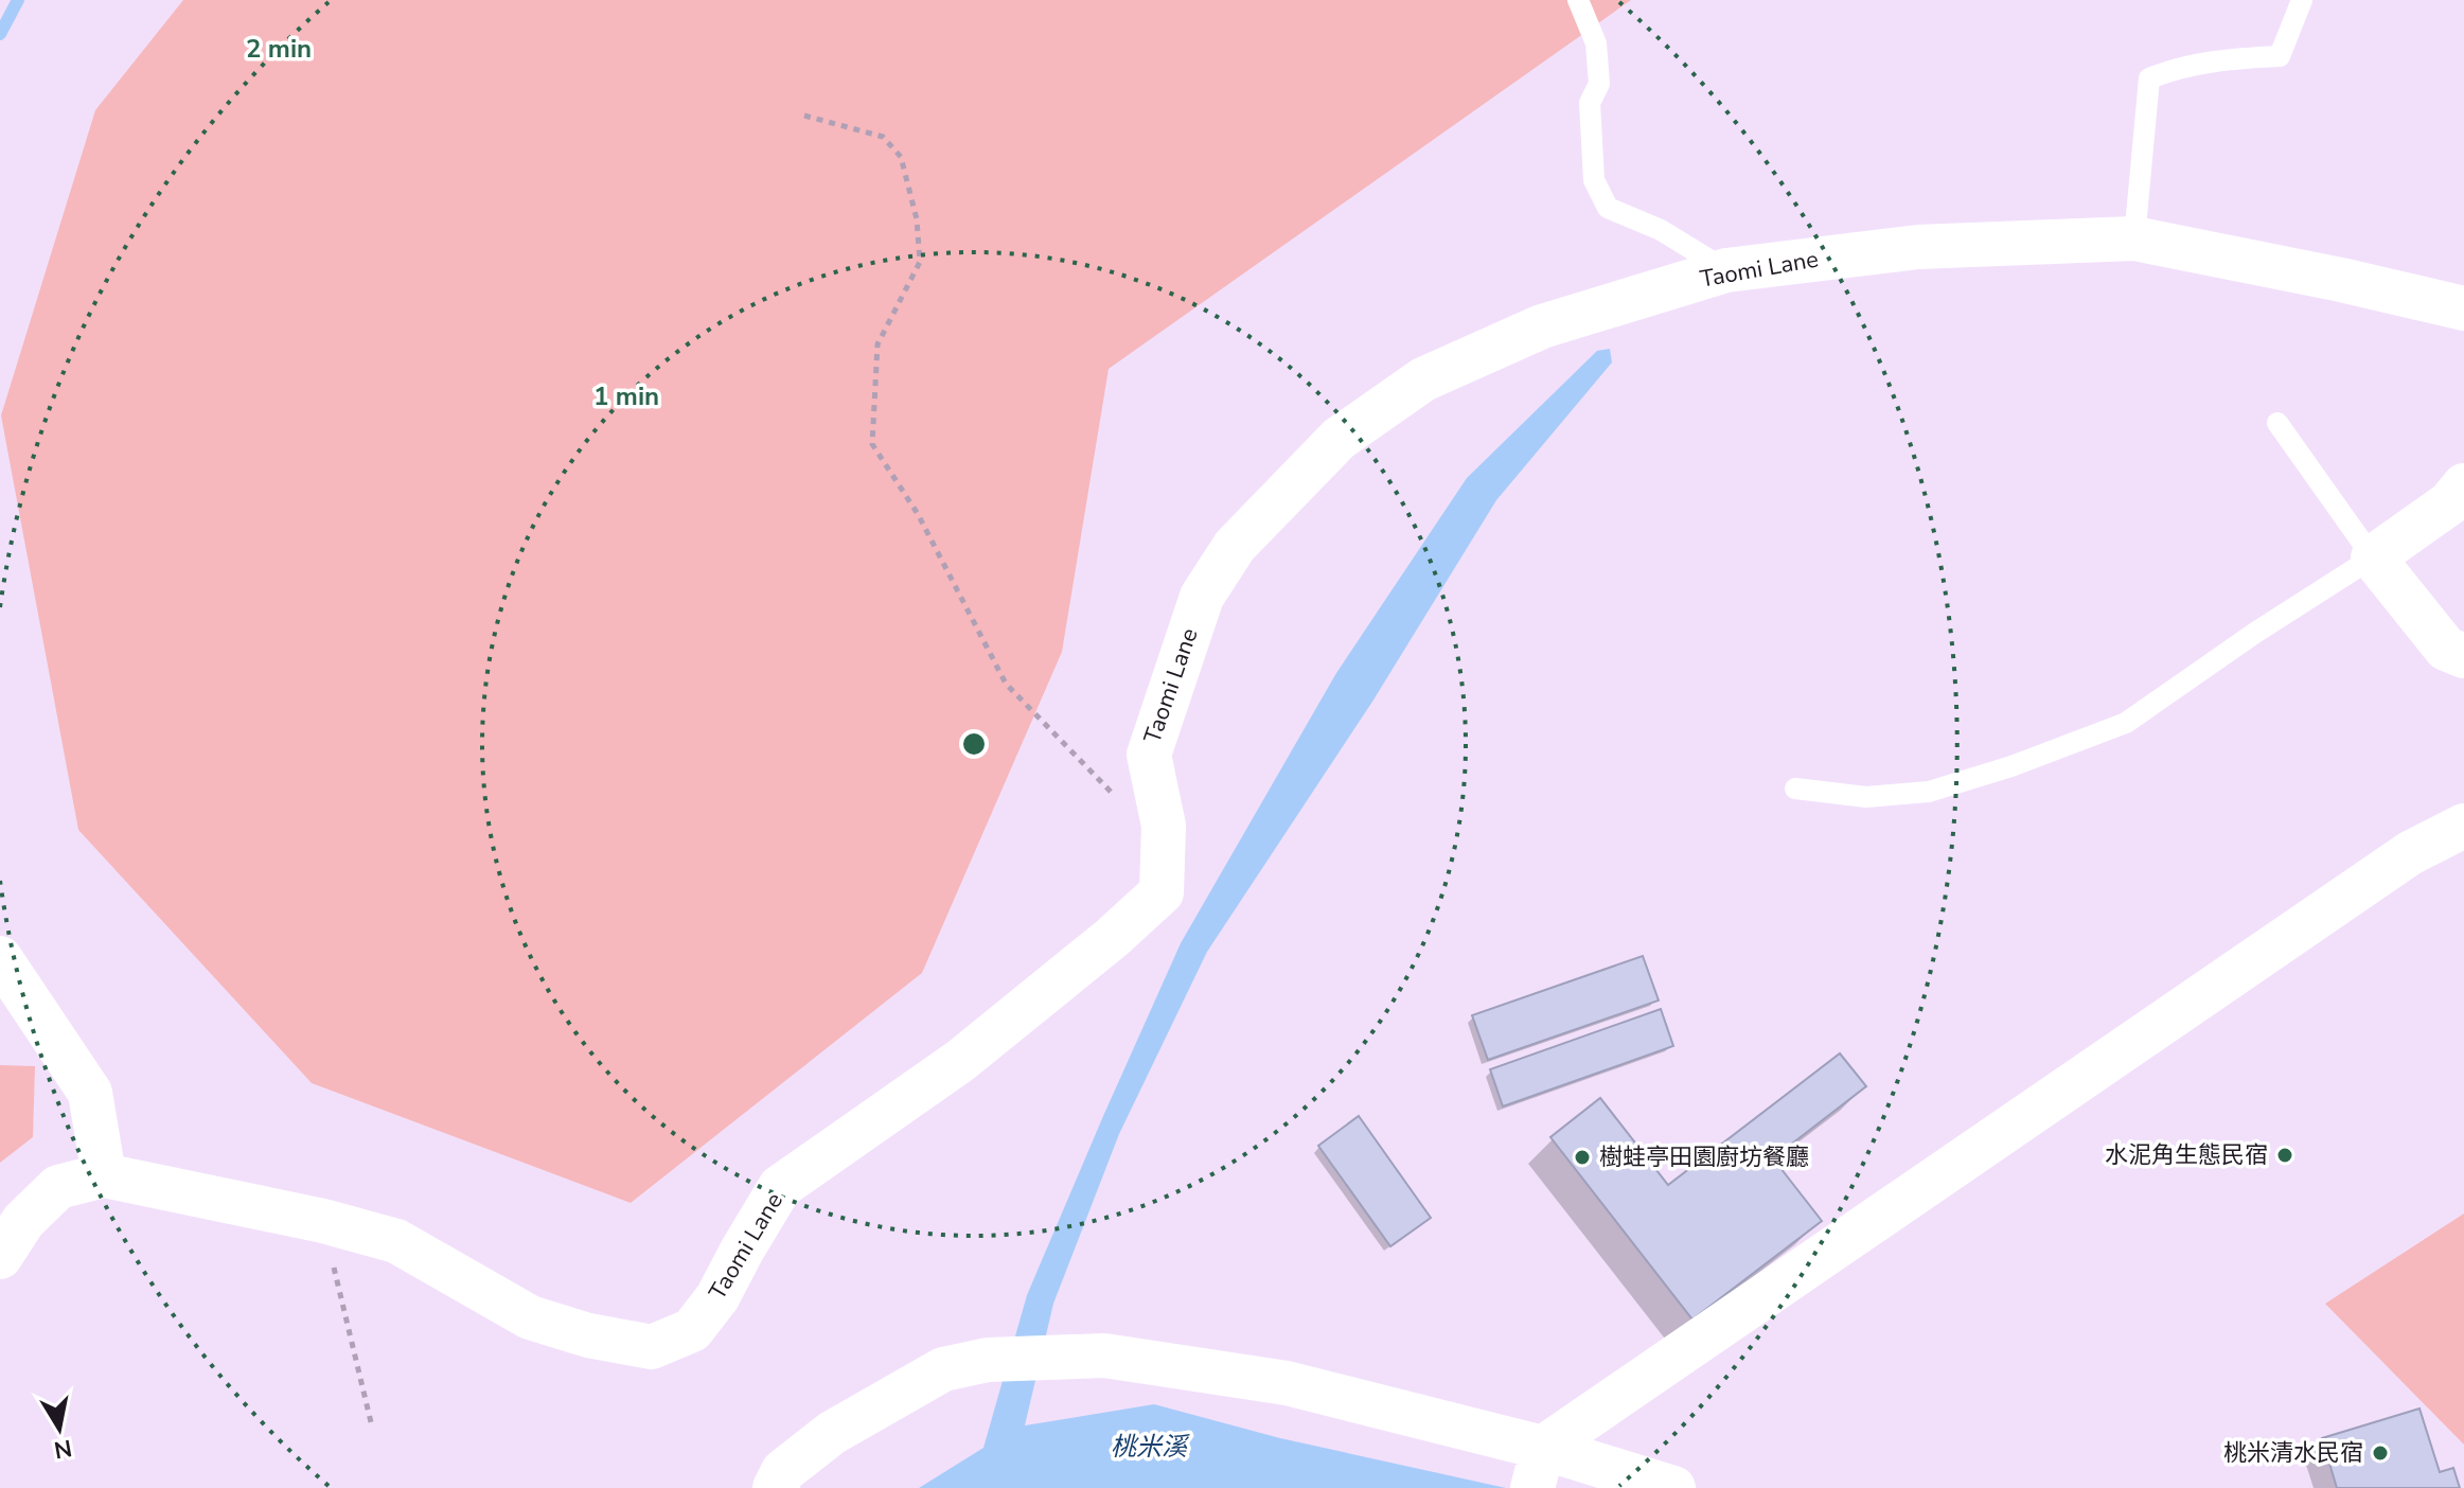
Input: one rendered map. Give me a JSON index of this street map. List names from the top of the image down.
{
  "streets": {
    "street": ["Taomi Lane"]
  },
  "water": ["桃米溪"],
  "places": ["水泥角生態民宿", "樹蛙亭田園廚坊餐廳", "桃米清水民宿"],
  "north": "bottom",
  "rings": ["2 min", "1 min"]
}
